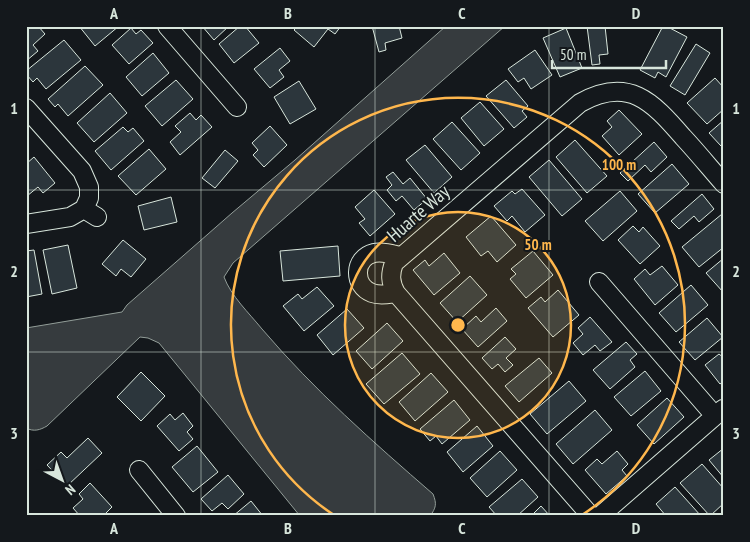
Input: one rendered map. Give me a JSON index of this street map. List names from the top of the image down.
{
  "streets": {
    "street": ["Huarte Way"]
  },
  "scale_bar": "50 m",
  "north": "bottom right",
  "grid": {
    "columns": [
      "A",
      "B",
      "C",
      "D"
    ],
    "rows": ["1", "2", "3"]
  },
  "rings": ["100 m", "50 m"]
}
